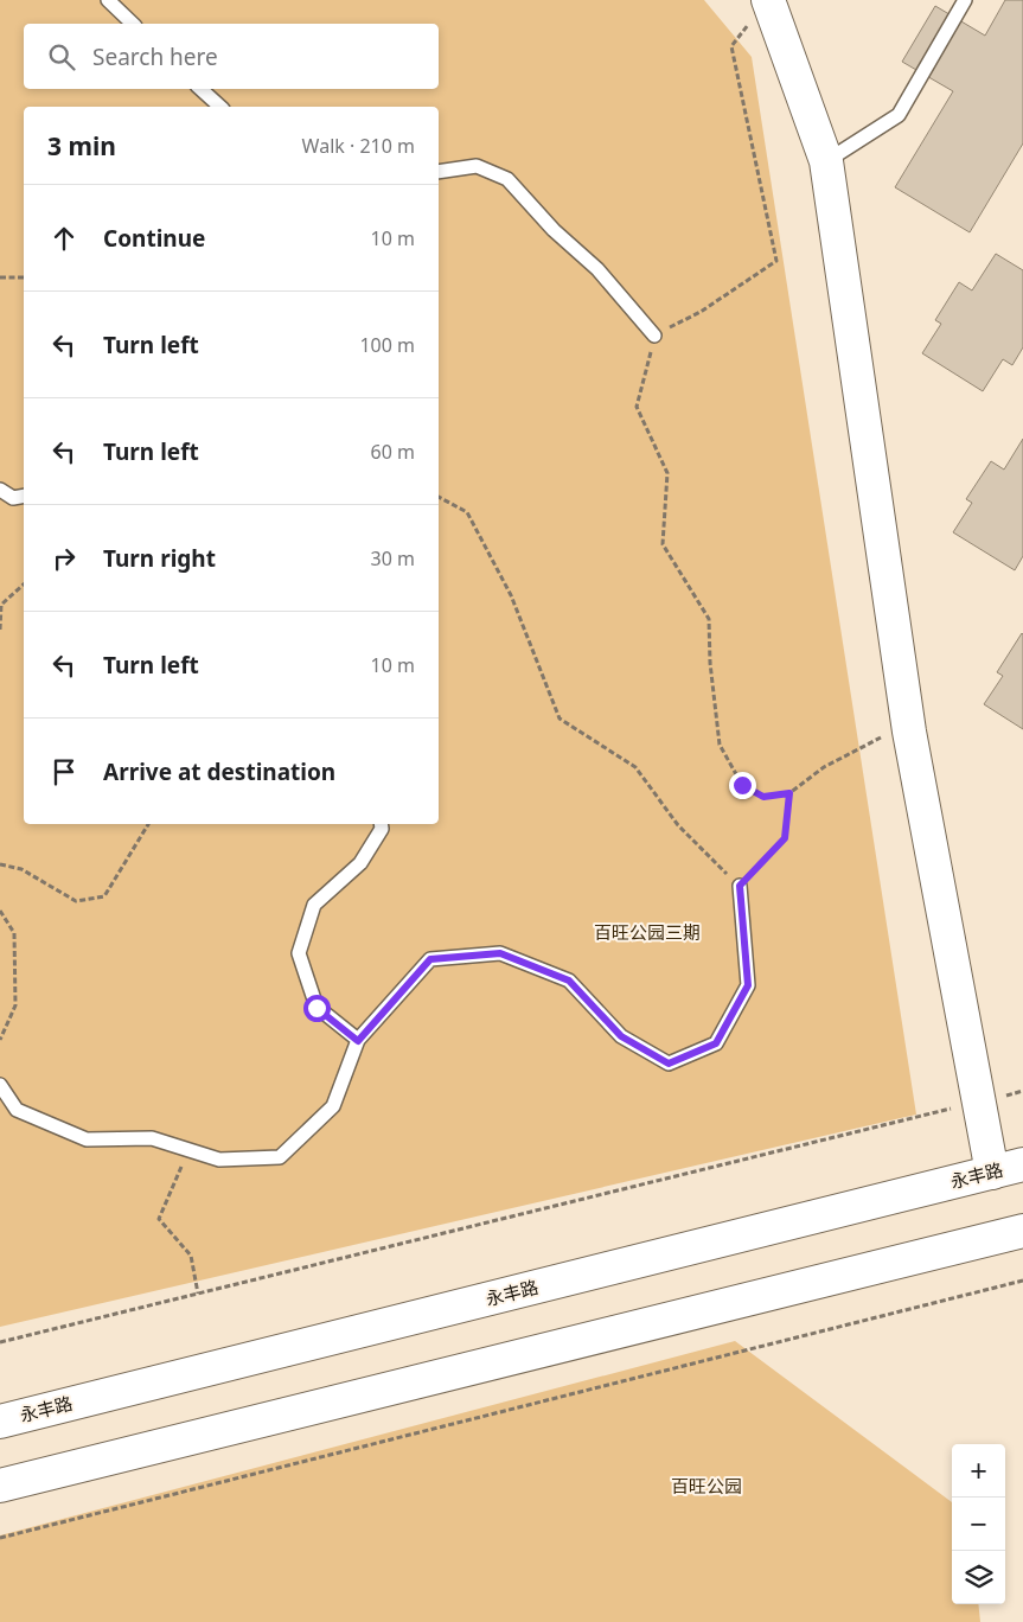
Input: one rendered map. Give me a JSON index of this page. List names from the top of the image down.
{
  "streets": {
    "main road": ["永丰路"]
  },
  "parks": ["百旺公园三期", "百旺公园"],
  "page": {
    "search": "Search here",
    "heading": ["3 min", "Walk · 210 m"],
    "list": [
      ["Continue", "10 m"],
      ["Turn left", "100 m"],
      ["Turn left", "60 m"],
      ["Turn right", "30 m"],
      ["Turn left", "10 m"],
      "Arrive at destination"
    ],
    "map_buttons": ["+", "−"]
  }
}
